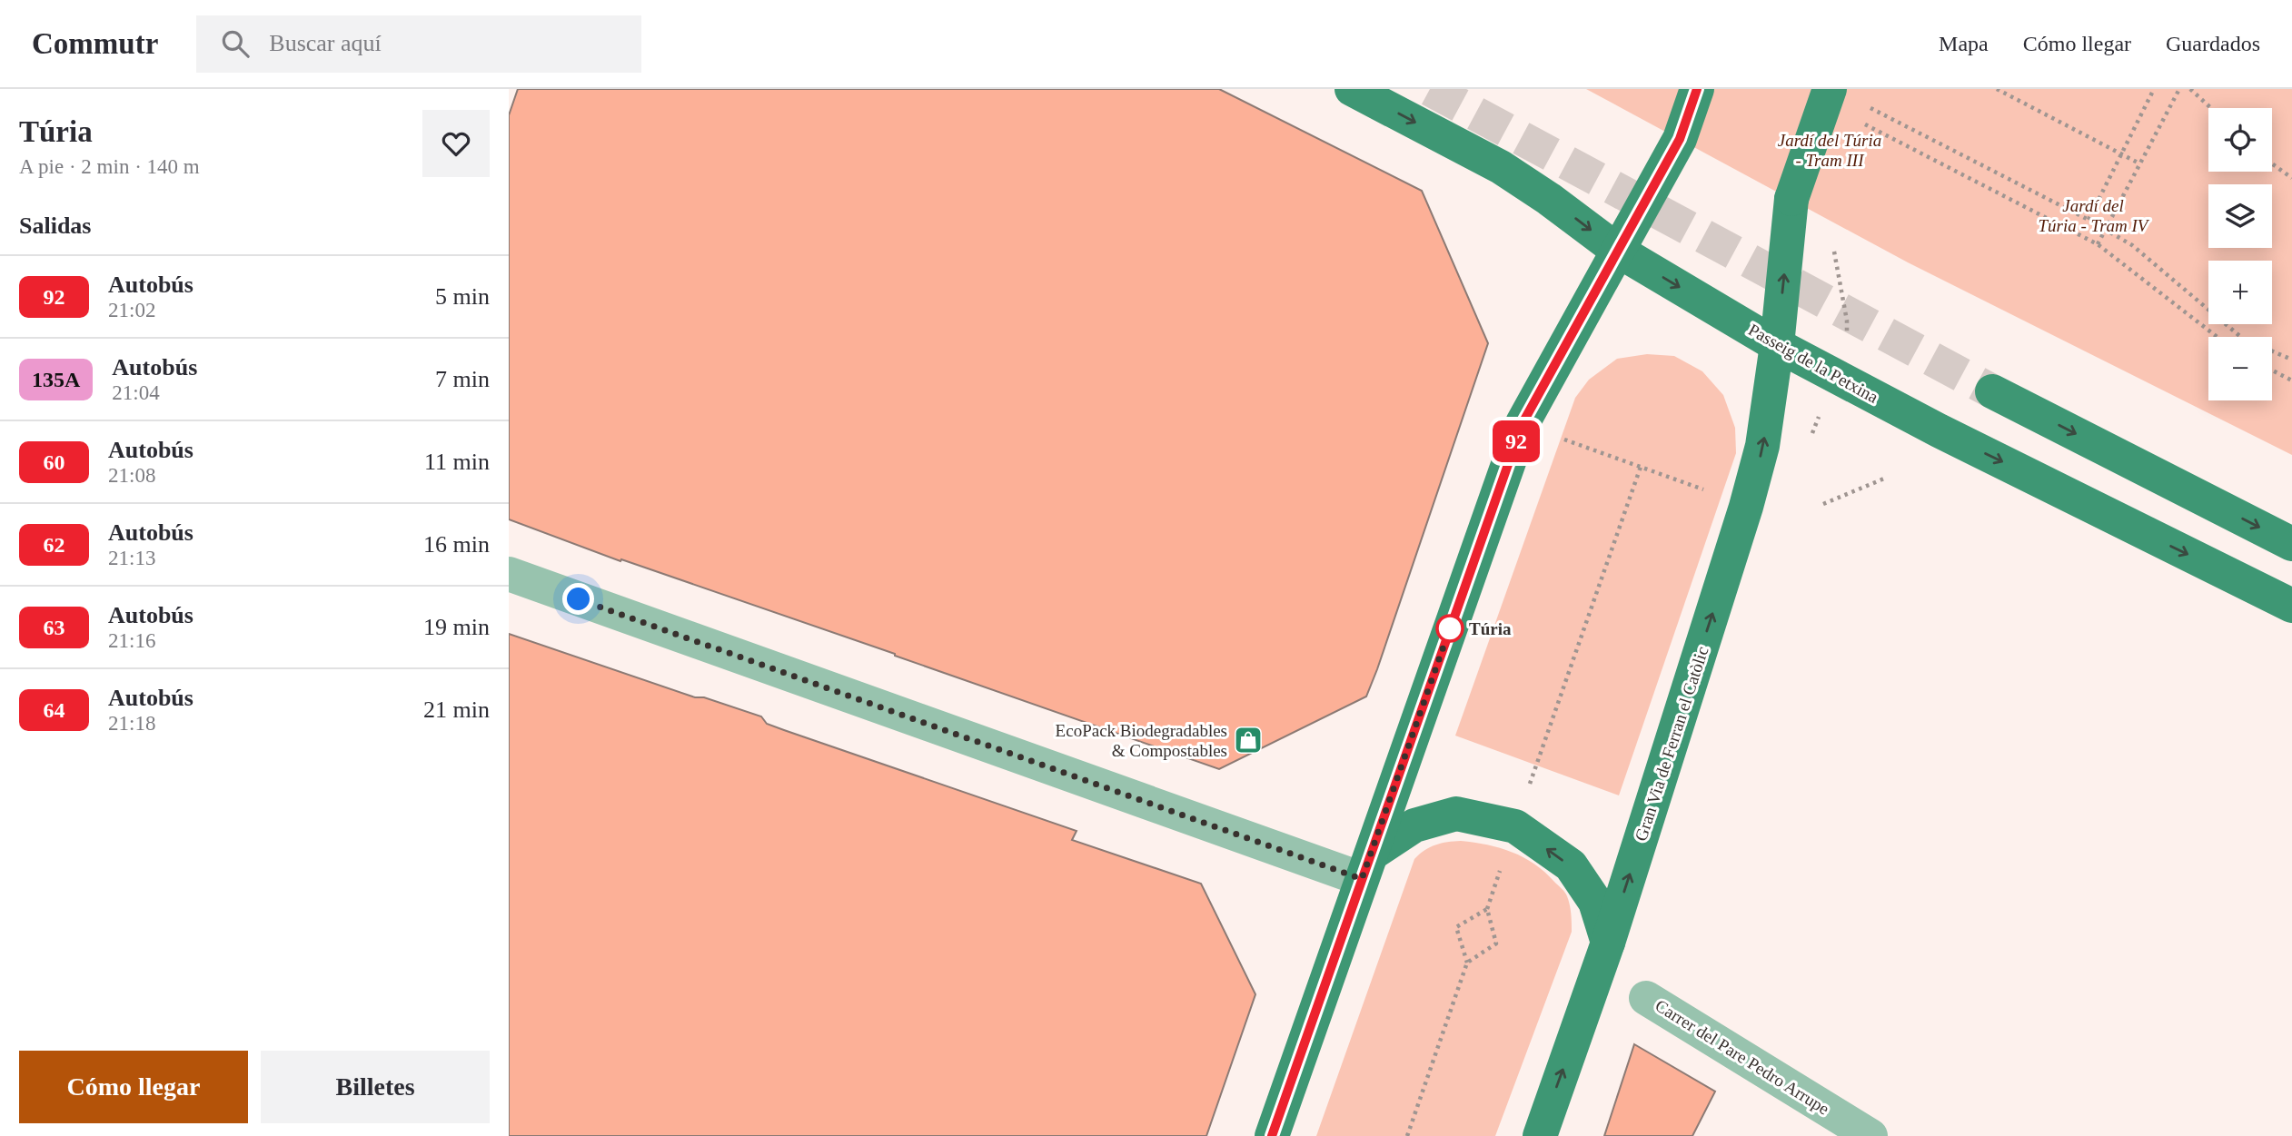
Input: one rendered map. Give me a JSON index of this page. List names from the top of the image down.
{
  "streets": {
    "main road": ["Passeig de la Petxina", "Gran Via de Ferran el Catòlic"],
    "street": ["Carrer del Pare Pedro Arrupe"]
  },
  "crossings": [
    ["Passeig de la Petxina", "Gran Via de Ferran el Catòlic"]
  ],
  "parks": ["Jardí del Túria - Tram III", "Jardí del Túria - Tram IV"],
  "places": {
    "other": ["Túria"],
    "shop": ["EcoPack Biodegradables & Compostables"]
  },
  "lines": ["bus line 92"],
  "page": {
    "header": "Commutr",
    "search": "Buscar aquí",
    "nav": ["Mapa", "Cómo llegar", "Guardados"],
    "heading": [
      ["Túria", "A pie · 2 min · 140 m"],
      "Salidas"
    ],
    "on_map": "92",
    "map_buttons": ["+", "−"],
    "list": [
      {
        "mark": "92",
        "name": "Autobús",
        "note": "21:02",
        "value": "5 min"
      },
      {
        "mark": "135A",
        "name": "Autobús",
        "note": "21:04",
        "value": "7 min"
      },
      {
        "mark": "60",
        "name": "Autobús",
        "note": "21:08",
        "value": "11 min"
      },
      {
        "mark": "62",
        "name": "Autobús",
        "note": "21:13",
        "value": "16 min"
      },
      {
        "mark": "63",
        "name": "Autobús",
        "note": "21:16",
        "value": "19 min"
      },
      {
        "mark": "64",
        "name": "Autobús",
        "note": "21:18",
        "value": "21 min"
      }
    ],
    "buttons": ["Cómo llegar", "Billetes"]
  }
}
